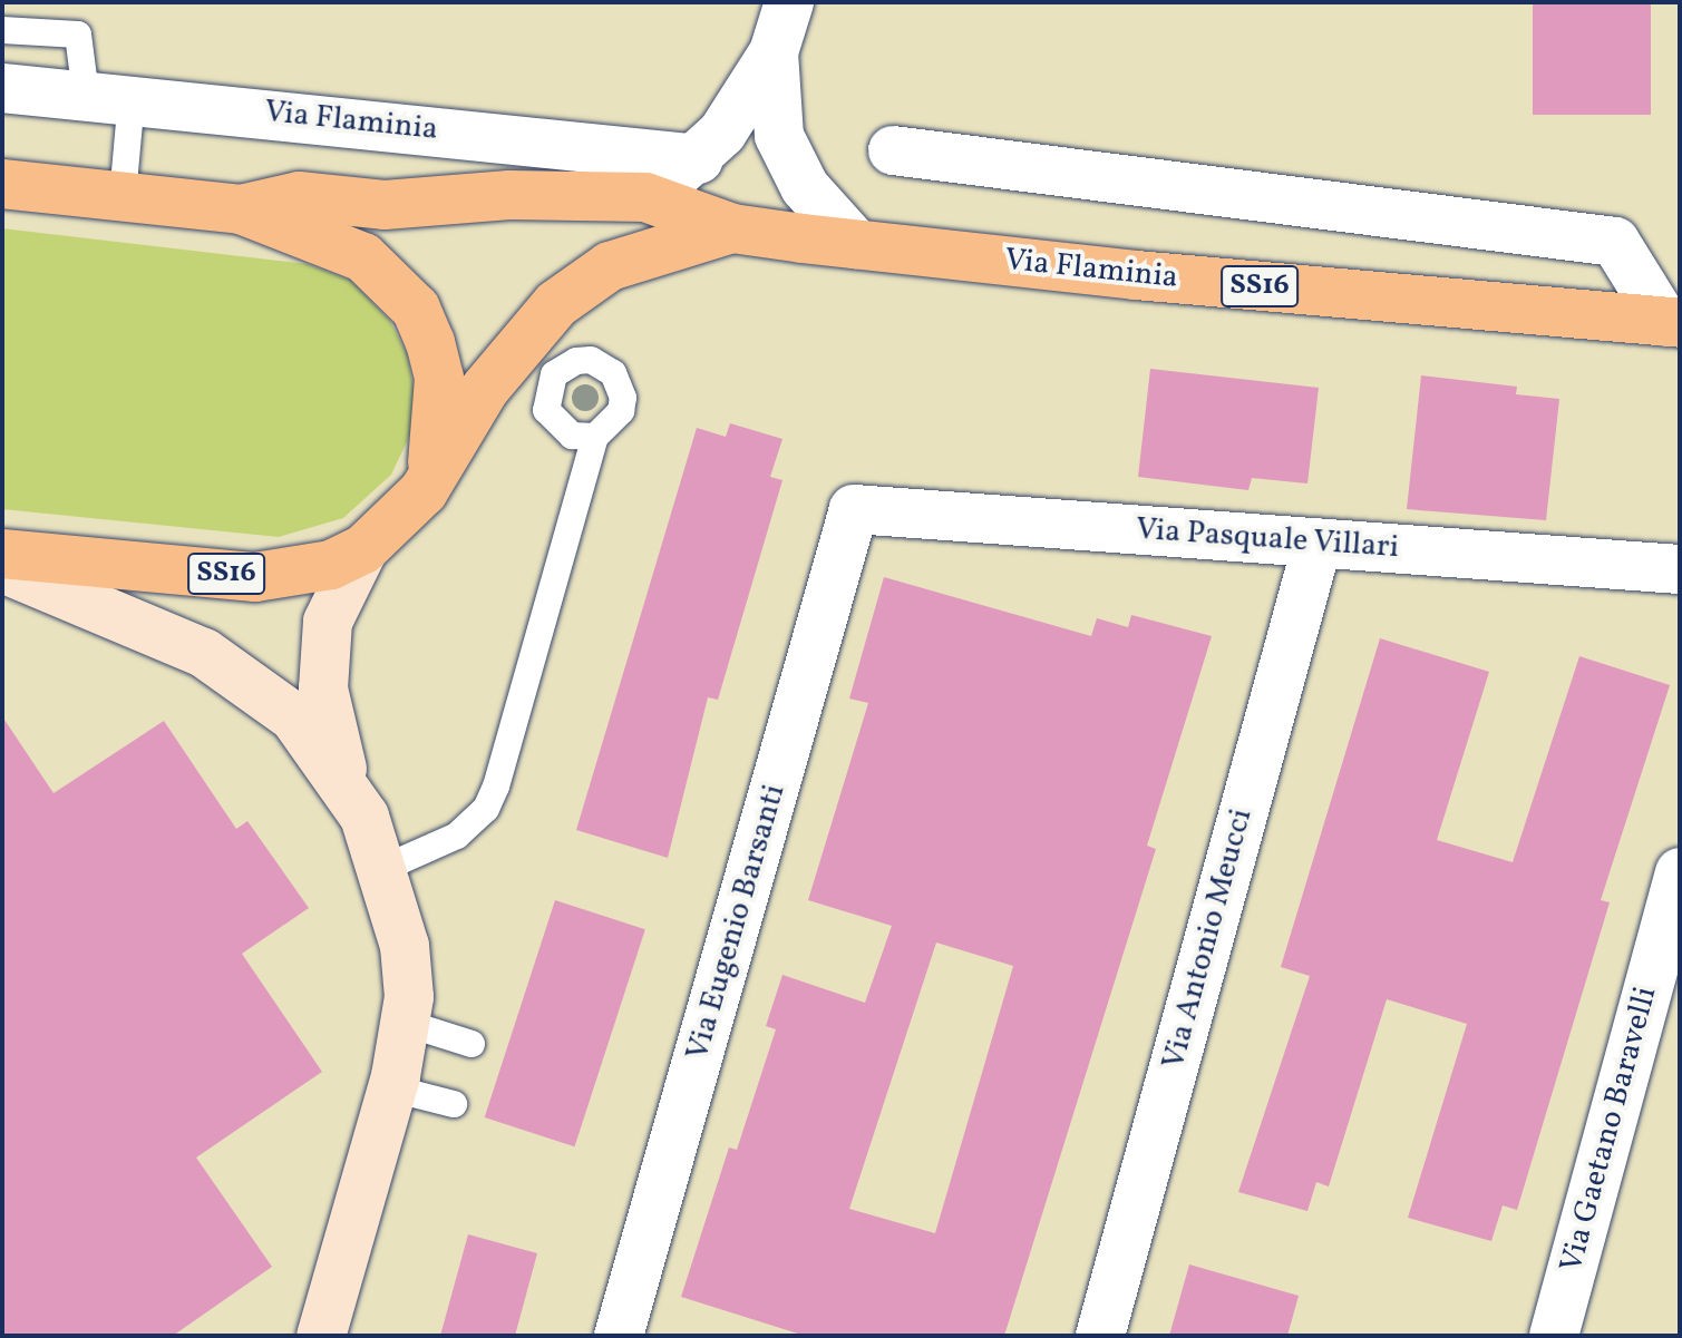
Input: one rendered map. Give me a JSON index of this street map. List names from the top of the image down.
{
  "streets": {
    "main road": ["Via Flaminia", "SS16"],
    "street": [
      "Via Pasquale Villari",
      "Via Eugenio Barsanti",
      "Via Antonio Meucci",
      "Via Gaetano Baravelli"
    ]
  },
  "crossings": [
    ["Via Pasquale Villari", "Via Eugenio Barsanti"],
    ["Via Pasquale Villari", "Via Antonio Meucci"]
  ]
}
